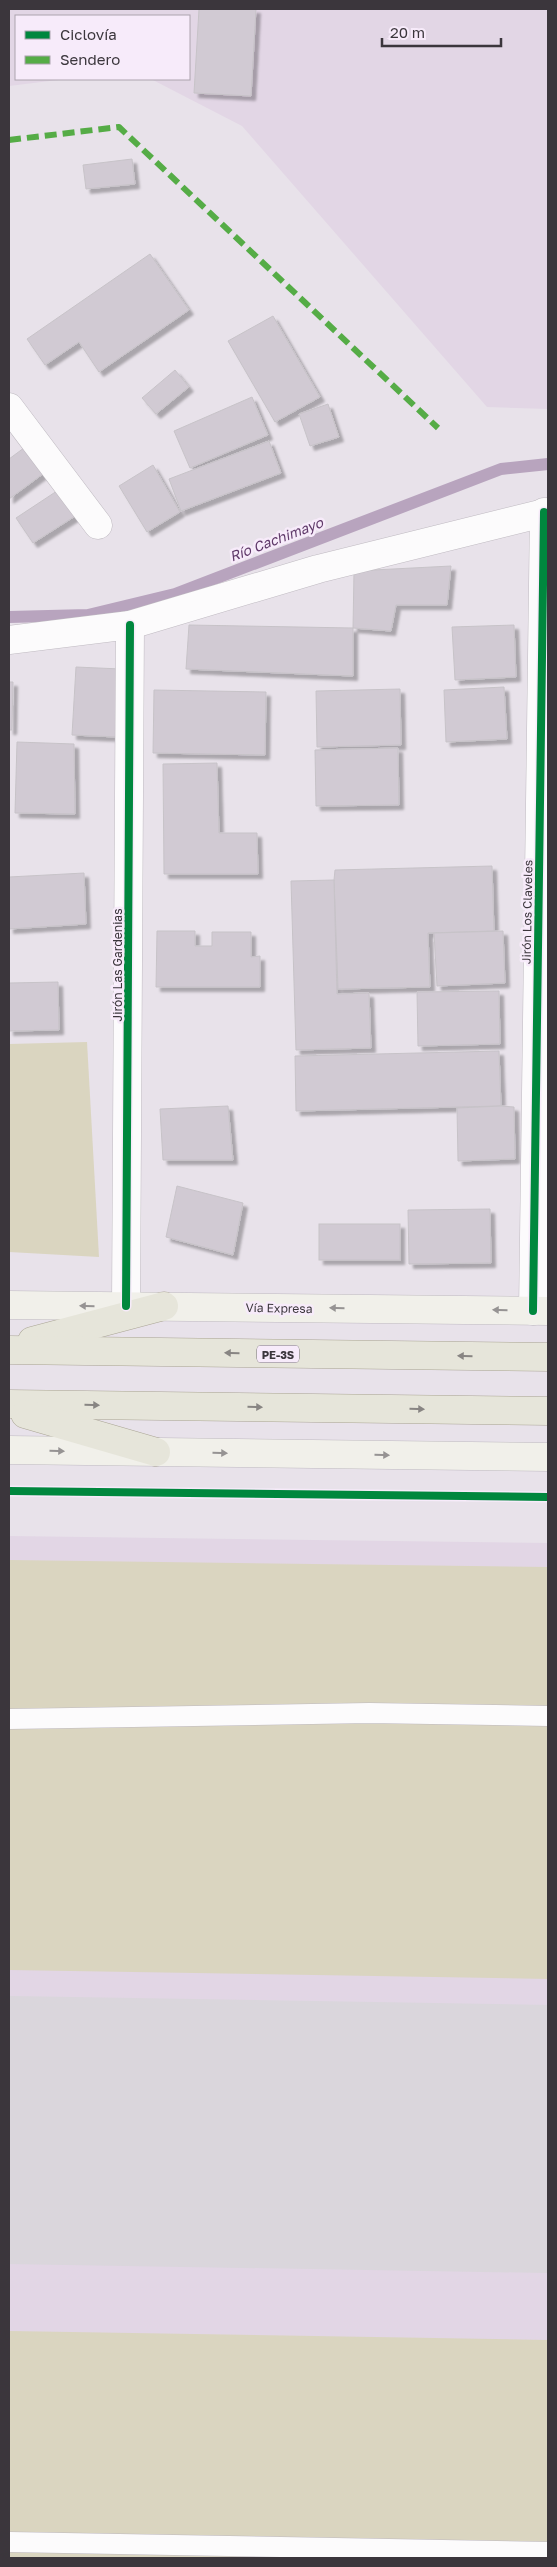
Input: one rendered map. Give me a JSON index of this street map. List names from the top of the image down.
{
  "streets": {
    "main road": ["Vía Expresa", "PE-3S"],
    "street": ["Jirón Los Claveles", "Jirón Las Gardenias"]
  },
  "crossings": [
    ["Jirón Los Claveles", "Vía Expresa"],
    ["Jirón Las Gardenias", "Vía Expresa"]
  ],
  "water": ["Río Cachimayo"],
  "legend": ["Ciclovía", "Sendero"],
  "scale_bar": "20 m"
}
